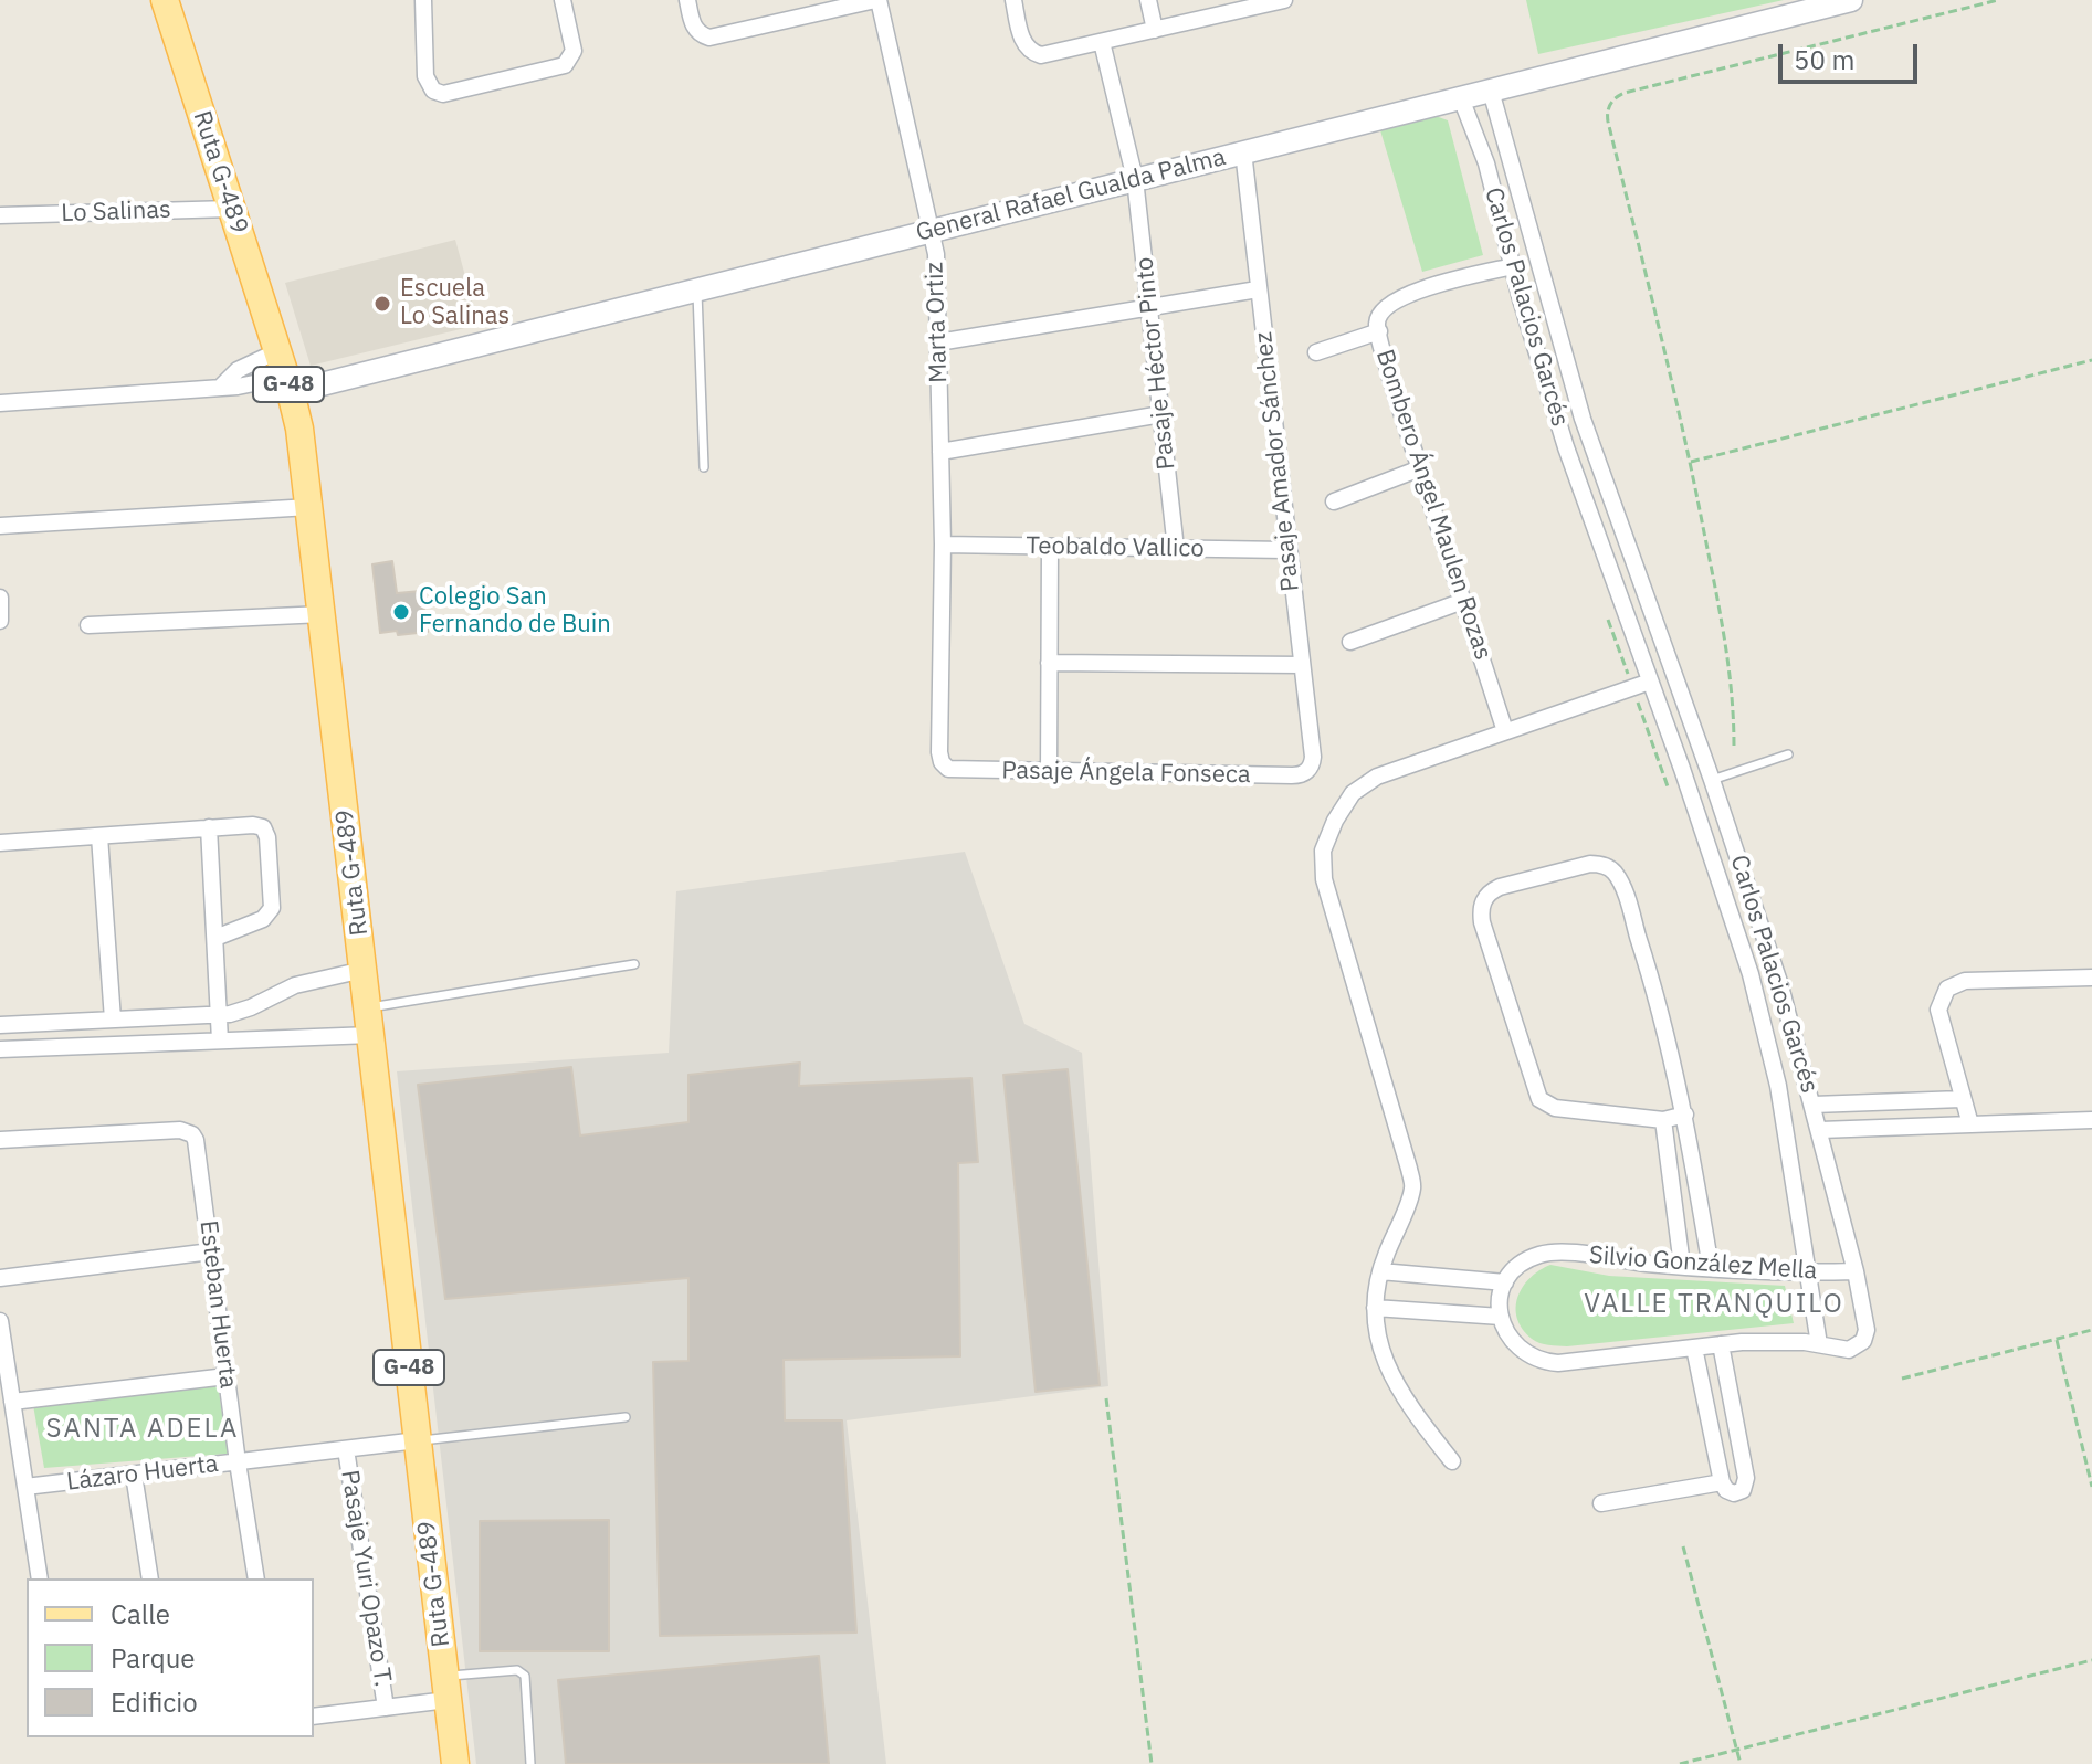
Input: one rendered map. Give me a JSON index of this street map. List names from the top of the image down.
{
  "streets": {
    "main road": ["Ruta G-489", "General Rafael Gualda Palma", "G-48"],
    "street": [
      "Lo Salinas",
      "Carlos Palacios Garcés",
      "Marta Ortiz",
      "Pasaje Héctor Pinto",
      "Pasaje Amador Sánchez",
      "Bombero Ángel Maulen Rozas",
      "Teobaldo Vallico",
      "Pasaje Ángela Fonseca",
      "Silvio González Mella",
      "Esteban Huerta",
      "Lázaro Huerta",
      "Pasaje Yuri Opazo T."
    ]
  },
  "crossings": [
    ["Ruta G-489", "General Rafael Gualda Palma"],
    ["Ruta G-489", "Lo Salinas"],
    ["Ruta G-489", "Lázaro Huerta"],
    ["General Rafael Gualda Palma", "Carlos Palacios Garcés"],
    ["General Rafael Gualda Palma", "Marta Ortiz"],
    ["General Rafael Gualda Palma", "Pasaje Héctor Pinto"],
    ["General Rafael Gualda Palma", "Pasaje Amador Sánchez"],
    ["Carlos Palacios Garcés", "Bombero Ángel Maulen Rozas"],
    ["Carlos Palacios Garcés", "Silvio González Mella"],
    ["Marta Ortiz", "Teobaldo Vallico"],
    ["Marta Ortiz", "Pasaje Ángela Fonseca"],
    ["Pasaje Héctor Pinto", "Teobaldo Vallico"],
    ["Pasaje Amador Sánchez", "Teobaldo Vallico"],
    ["Pasaje Amador Sánchez", "Pasaje Ángela Fonseca"],
    ["Esteban Huerta", "Lázaro Huerta"],
    ["Lázaro Huerta", "Pasaje Yuri Opazo T."]
  ],
  "districts": ["VALLE TRANQUILO", "SANTA ADELA"],
  "places": ["Escuela Lo Salinas", "Colegio San Fernando de Buin"],
  "legend": ["Calle", "Parque", "Edificio"],
  "scale_bar": "50 m"
}
